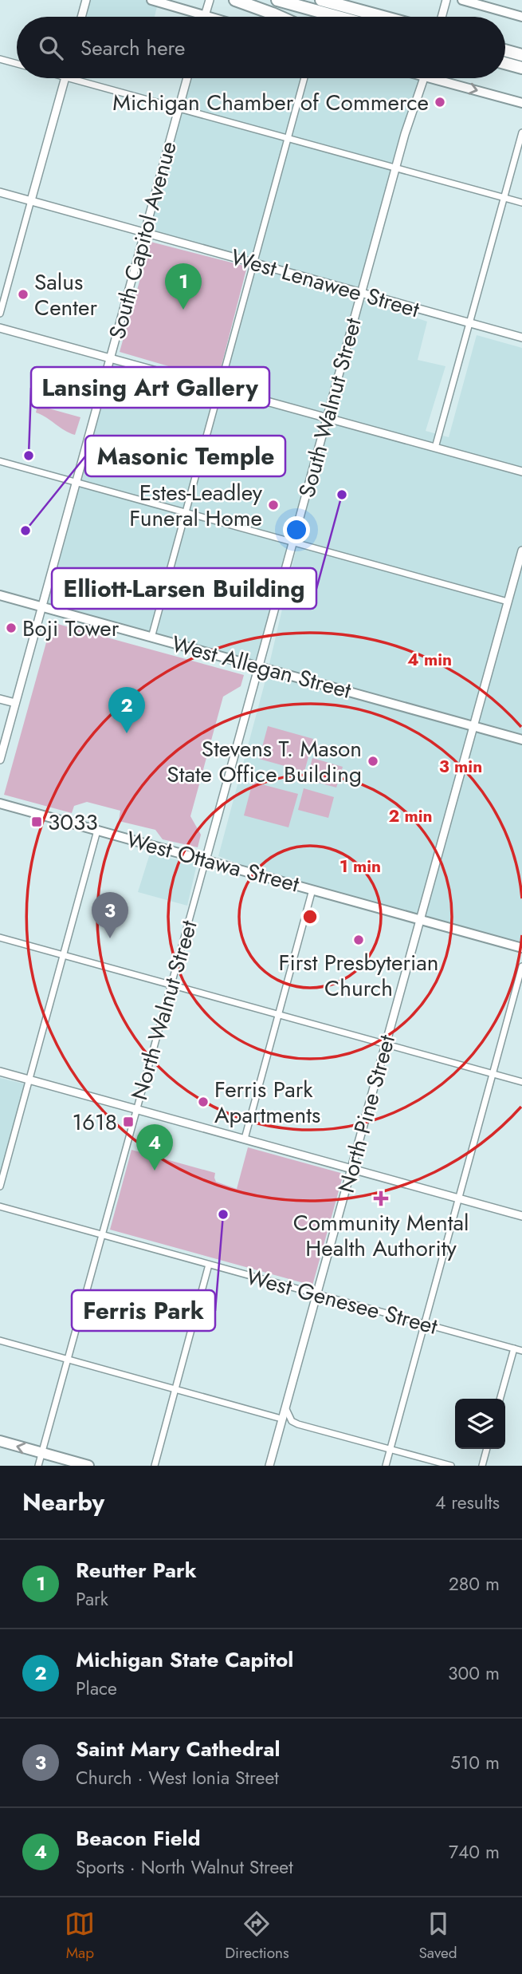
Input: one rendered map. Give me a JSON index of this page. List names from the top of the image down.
{
  "streets": {
    "main road": ["West Allegan Street", "West Ottawa Street"],
    "street": [
      "South Capitol Avenue",
      "West Lenawee Street",
      "South Walnut Street",
      "North Walnut Street",
      "North Pine Street",
      "West Genesee Street"
    ]
  },
  "crossings": [
    ["South Capitol Avenue", "West Lenawee Street"],
    ["South Capitol Avenue", "West Allegan Street"],
    ["West Lenawee Street", "South Walnut Street"],
    ["South Walnut Street", "West Allegan Street"],
    ["South Walnut Street", "North Walnut Street"],
    ["West Allegan Street", "North Pine Street"],
    ["West Ottawa Street", "North Walnut Street"],
    ["West Ottawa Street", "North Pine Street"],
    ["North Walnut Street", "West Genesee Street"],
    ["North Pine Street", "West Genesee Street"]
  ],
  "places": {
    "other": [
      "Michigan Chamber of Commerce",
      "Salus Center",
      "Lansing Art Gallery",
      "Elliott-Larsen Building",
      "Estes-Leadley Funeral Home",
      "Masonic Temple",
      "Boji Tower",
      "Stevens T. Mason State Office Building",
      "First Presbyterian Church",
      "Ferris Park Apartments",
      "Ferris Park"
    ],
    "transit": ["3033", "1618"],
    "health": ["Community Mental Health Authority"]
  },
  "page": {
    "search": "Search here",
    "pins": [
      "1",
      "2",
      "3",
      "4"
    ],
    "heading": ["Nearby", "4 results"],
    "list": [
      {
        "mark": "1",
        "name": "Reutter Park",
        "note": "Park",
        "value": "280 m"
      },
      {
        "mark": "2",
        "name": "Michigan State Capitol",
        "note": "Place",
        "value": "300 m"
      },
      {
        "mark": "3",
        "name": "Saint Mary Cathedral",
        "note": "Church · West Ionia Street",
        "value": "510 m"
      },
      {
        "mark": "4",
        "name": "Beacon Field",
        "note": "Sports · North Walnut Street",
        "value": "740 m"
      }
    ],
    "nav": ["Map", "Directions", "Saved"]
  },
  "rings": [
    "4 min",
    "3 min",
    "2 min",
    "1 min"
  ]
}
